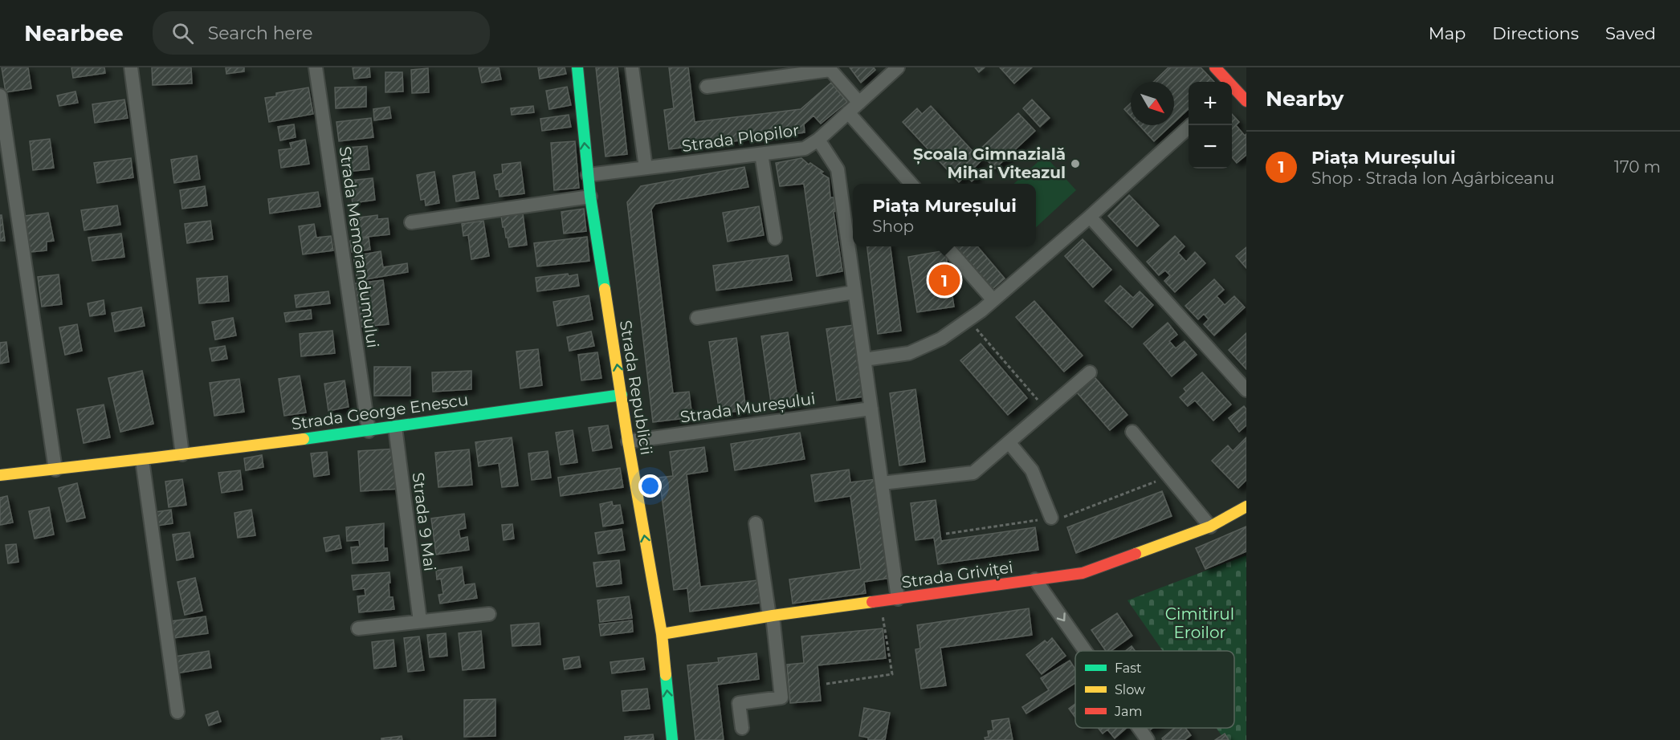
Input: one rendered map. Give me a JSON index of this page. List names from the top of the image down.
{
  "streets": {
    "street": [
      "Strada Plopilor",
      "Strada Memorandumului",
      "Strada Republicii",
      "Strada Mureșului",
      "Strada George Enescu",
      "Strada 9 Mai",
      "Strada Griviței"
    ]
  },
  "crossings": [
    ["Strada Plopilor", "Strada Republicii"],
    ["Strada Memorandumului", "Strada George Enescu"],
    ["Strada Republicii", "Strada Mureșului"],
    ["Strada Republicii", "Strada George Enescu"],
    ["Strada Republicii", "Strada Griviței"],
    ["Strada George Enescu", "Strada 9 Mai"]
  ],
  "one_way": ["Strada Republicii"],
  "parks": ["Cimitirul Eroilor"],
  "places": ["Școala Gimnazială Mihai Viteazul"],
  "legend": ["Fast", "Slow", "Jam"],
  "north": "bottom right",
  "page": {
    "header": "Nearbee",
    "search": "Search here",
    "nav": ["Map", "Directions", "Saved"],
    "heading": "Nearby",
    "map_buttons": ["+", "−"],
    "list": [
      {
        "mark": "1",
        "name": "Piața Mureșului",
        "note": "Shop · Strada Ion Agârbiceanu",
        "value": "170 m"
      }
    ],
    "popup": ["Piața Mureșului", "Shop"],
    "pins": "1"
  }
}
